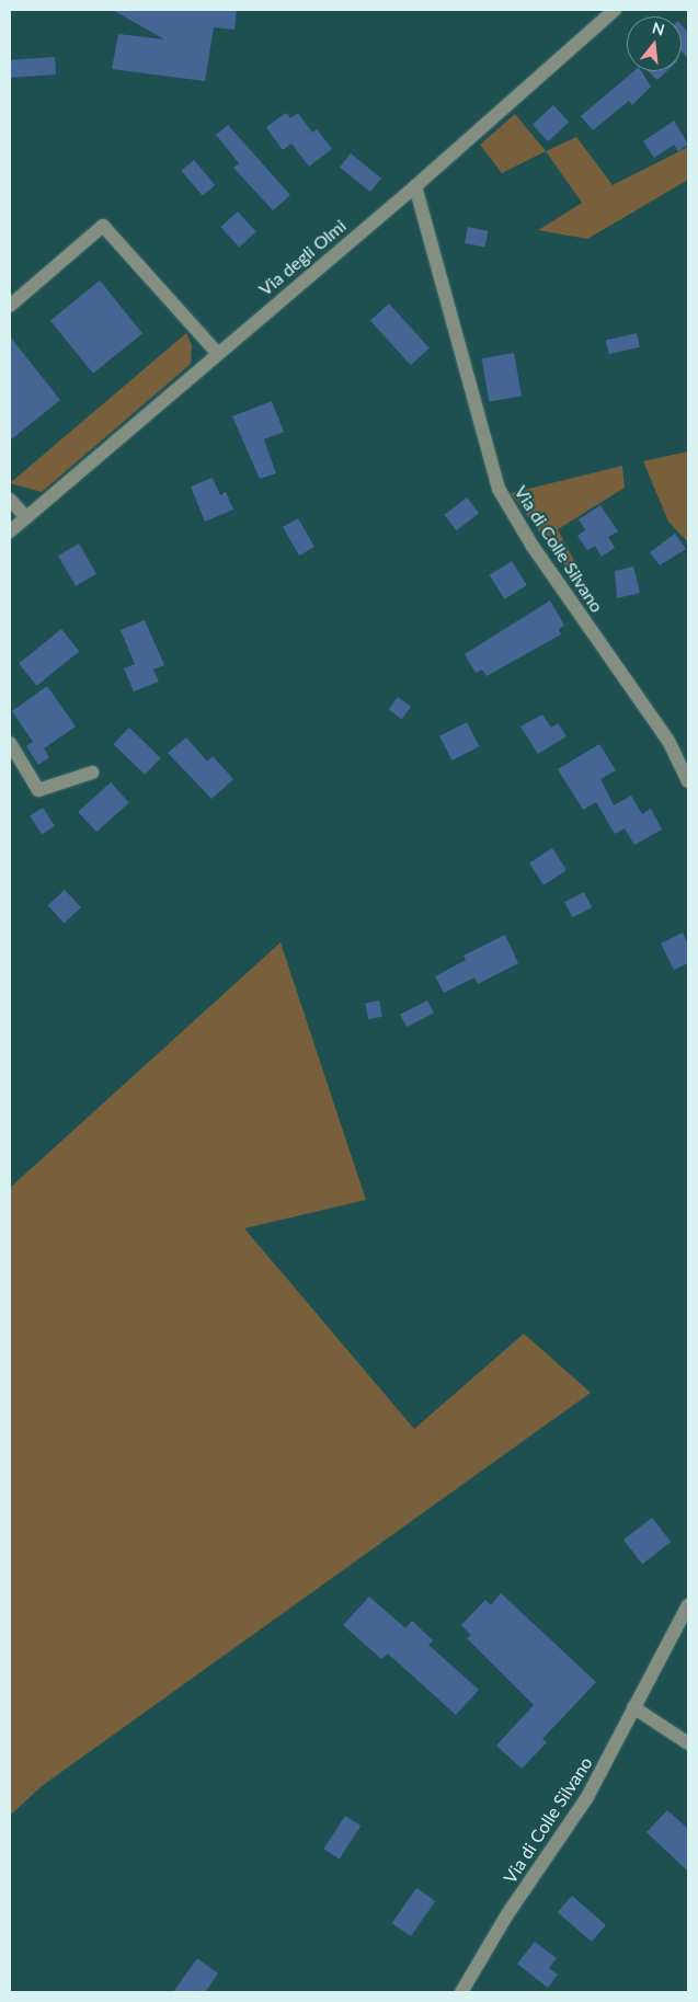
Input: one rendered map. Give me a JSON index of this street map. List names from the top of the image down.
{
  "streets": {
    "street": ["Via degli Olmi", "Via di Colle Silvano"]
  },
  "crossings": [
    ["Via degli Olmi", "Via di Colle Silvano"]
  ],
  "north": "top"
}
